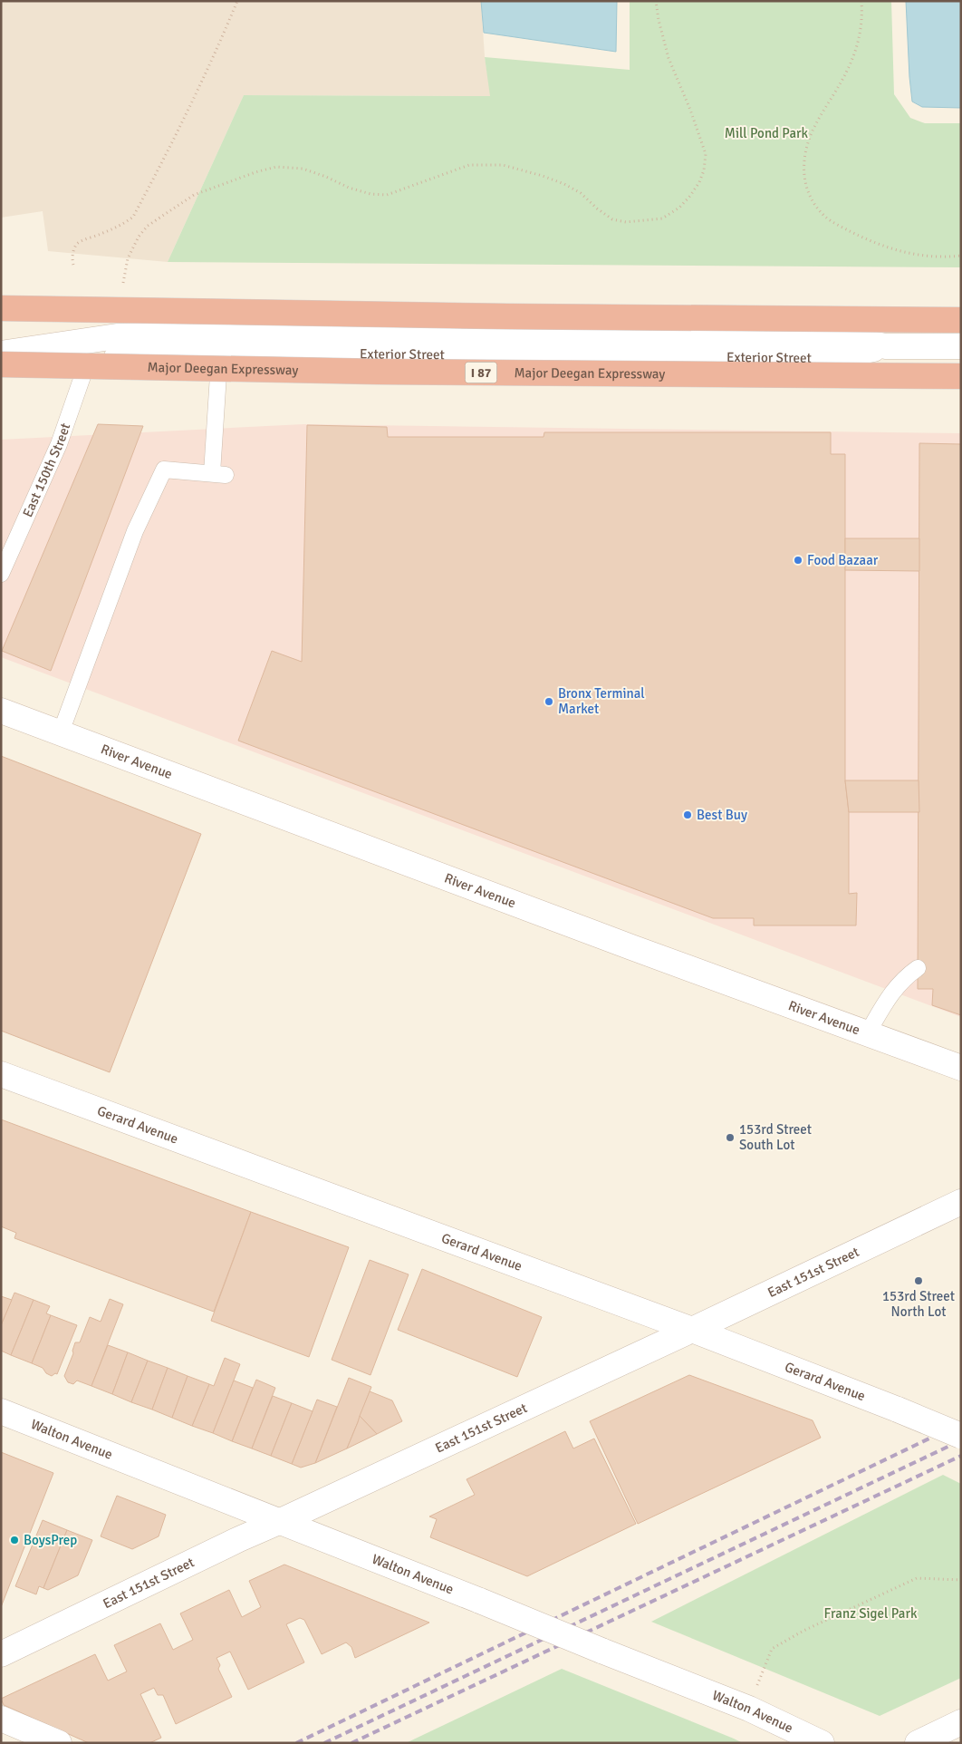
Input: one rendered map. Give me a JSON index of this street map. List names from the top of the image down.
{
  "streets": {
    "highway": ["Major Deegan Expressway", "I 87"],
    "street": [
      "Exterior Street",
      "River Avenue",
      "Gerard Avenue",
      "East 151st Street",
      "Walton Avenue"
    ],
    "lane": ["East 150th Street"]
  },
  "crossings": [
    ["Exterior Street", "East 150th Street"],
    ["Gerard Avenue", "East 151st Street"],
    ["East 151st Street", "Walton Avenue"]
  ],
  "parks": ["Mill Pond Park", "Franz Sigel Park"],
  "places": [
    "Food Bazaar",
    "Bronx Terminal Market",
    "Best Buy",
    "153rd Street South Lot",
    "153rd Street North Lot",
    "BoysPrep"
  ]
}
